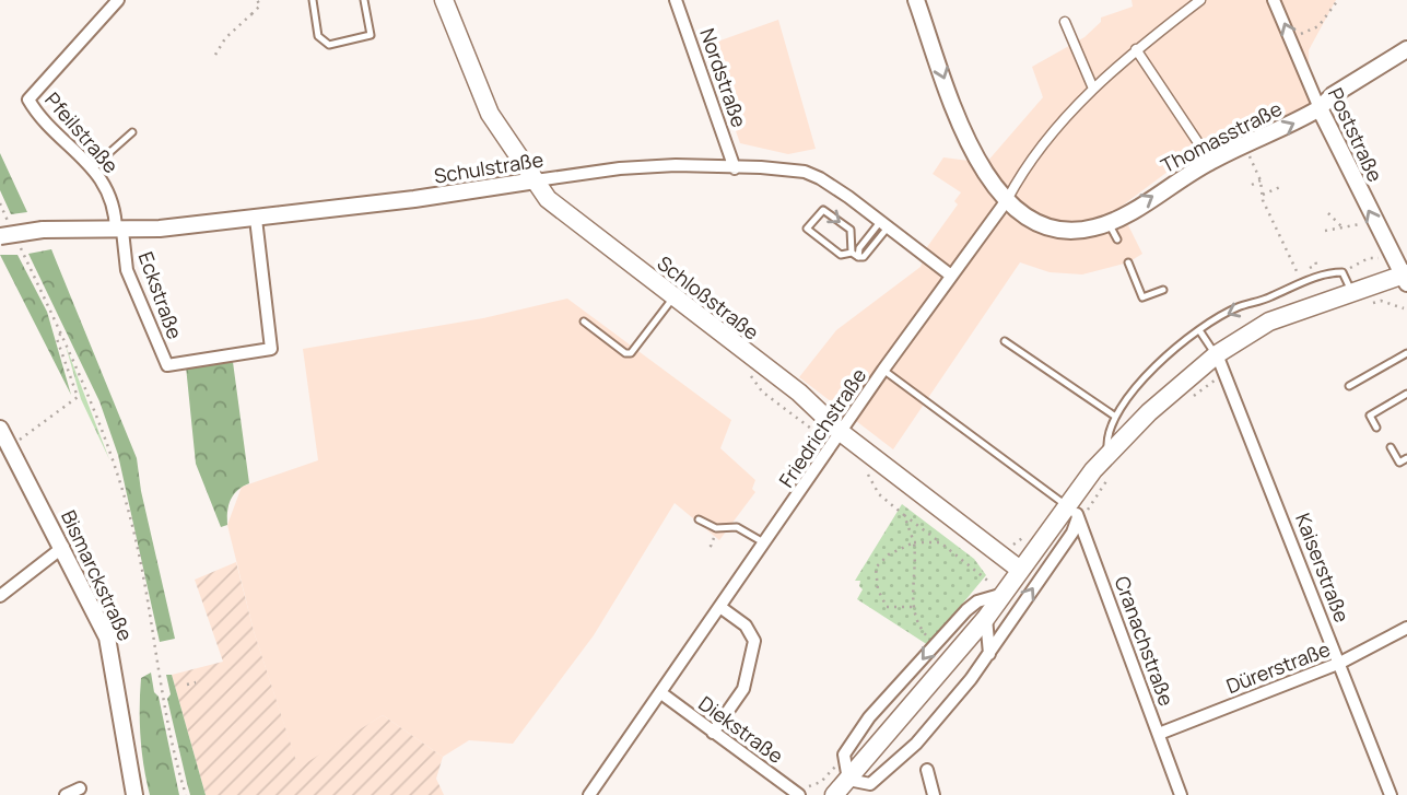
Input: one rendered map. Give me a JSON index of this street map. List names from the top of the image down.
{
  "streets": {
    "main road": ["Schloßstraße"],
    "street": [
      "Nordstraße",
      "Pfeilstraße",
      "Poststraße",
      "Thomasstraße",
      "Schulstraße",
      "Eckstraße",
      "Friedrichstraße",
      "Kaiserstraße",
      "Bismarckstraße",
      "Cranachstraße",
      "Dürerstraße",
      "Diekstraße"
    ]
  },
  "crossings": [
    ["Nordstraße", "Schulstraße"],
    ["Pfeilstraße", "Schulstraße"],
    ["Pfeilstraße", "Eckstraße"],
    ["Poststraße", "Thomasstraße"],
    ["Thomasstraße", "Friedrichstraße"],
    ["Schulstraße", "Eckstraße"],
    ["Schulstraße", "Schloßstraße"],
    ["Schulstraße", "Friedrichstraße"],
    ["Schloßstraße", "Friedrichstraße"],
    ["Friedrichstraße", "Diekstraße"],
    ["Kaiserstraße", "Dürerstraße"],
    ["Cranachstraße", "Dürerstraße"]
  ],
  "one_way": ["Poststraße"]
}
